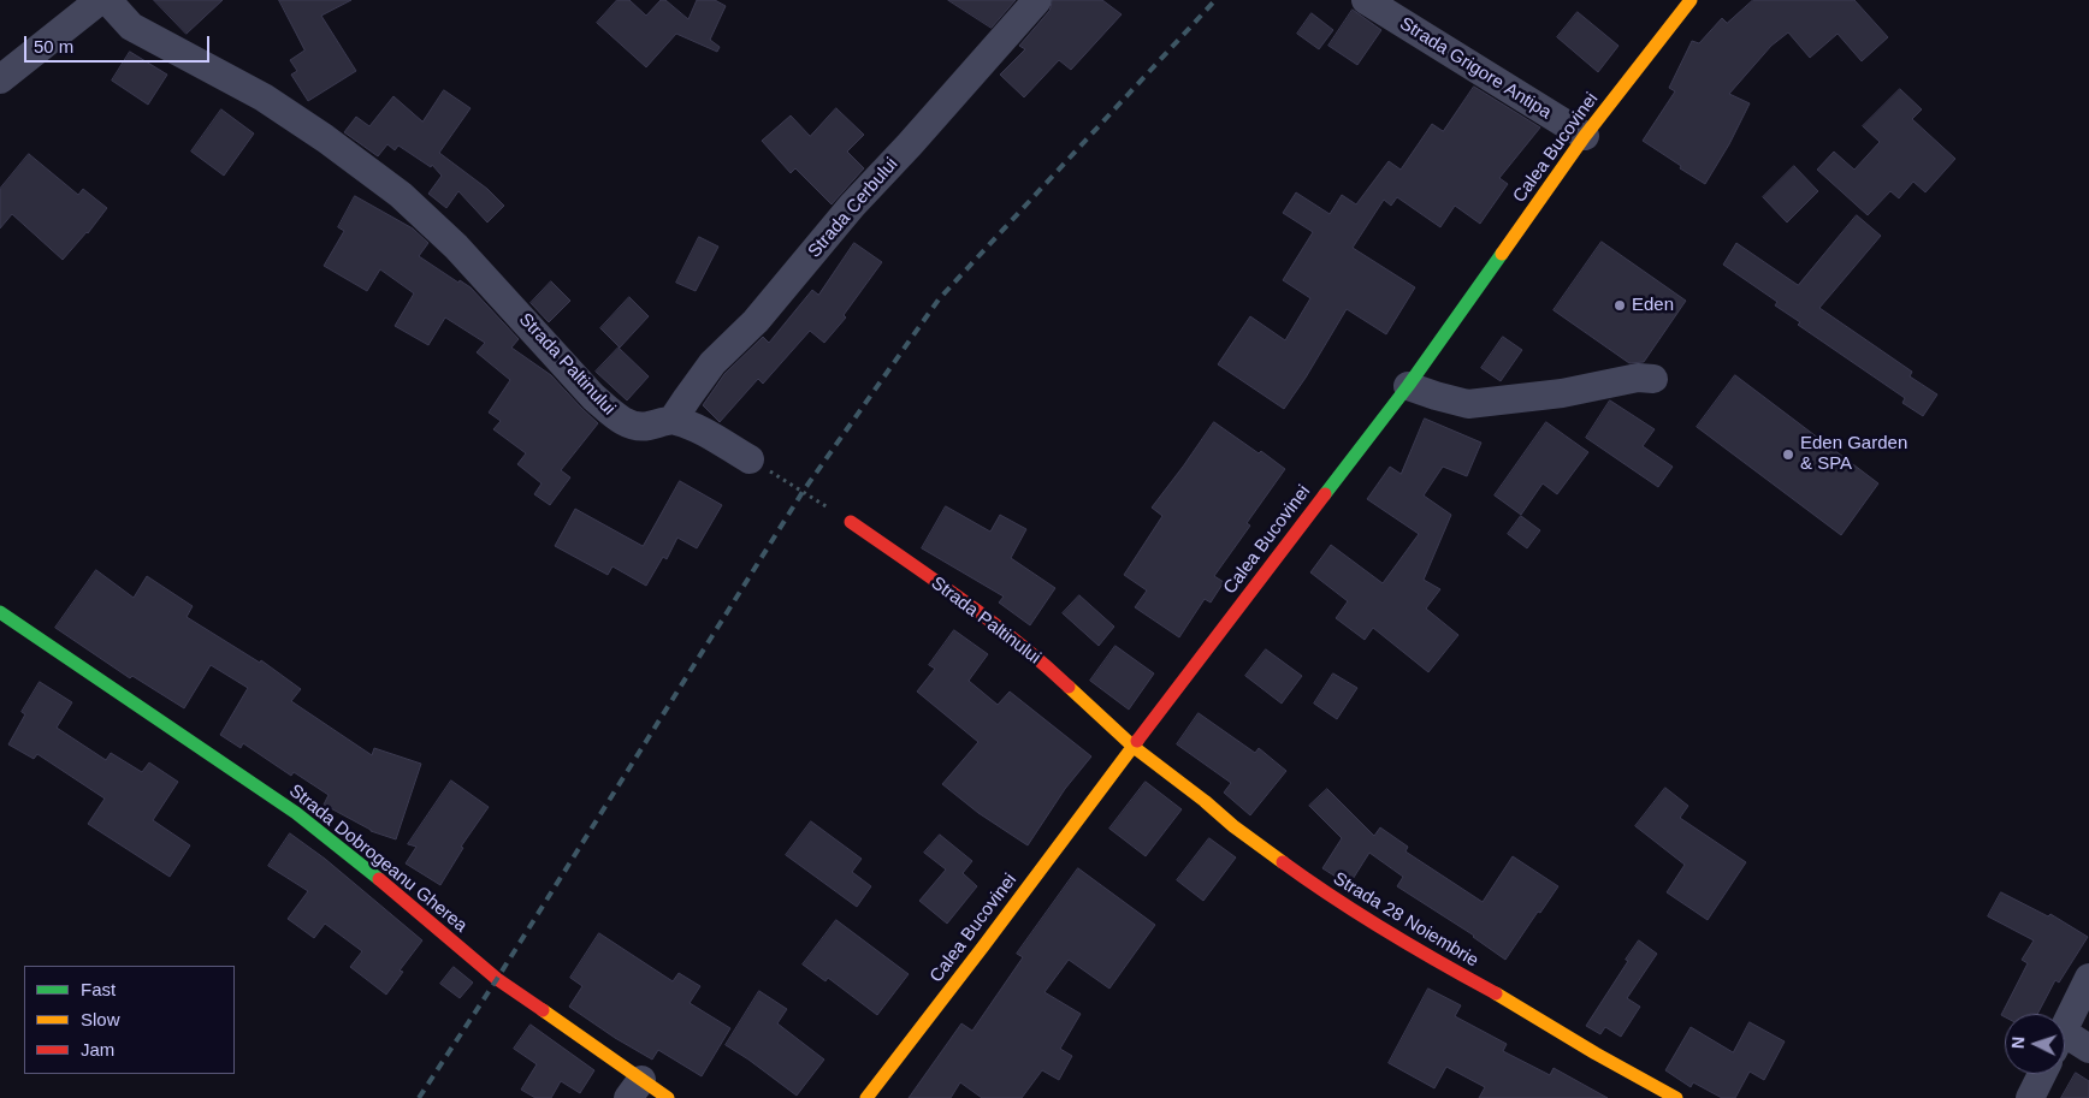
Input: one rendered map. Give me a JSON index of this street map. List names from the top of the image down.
{
  "streets": {
    "main road": [
      "Calea Bucovinei",
      "Strada Paltinului",
      "Strada Dobrogeanu Gherea",
      "Strada 28 Noiembrie"
    ],
    "street": ["Strada Grigore Antipa", "Strada Cerbului"]
  },
  "crossings": [
    ["Strada Grigore Antipa", "Calea Bucovinei"],
    ["Calea Bucovinei", "Strada Paltinului"],
    ["Calea Bucovinei", "Strada 28 Noiembrie"],
    ["Strada Cerbului", "Strada Paltinului"],
    ["Strada Paltinului", "Strada 28 Noiembrie"]
  ],
  "places": ["Eden", "Eden Garden & SPA"],
  "legend": ["Fast", "Slow", "Jam"],
  "scale_bar": "50 m",
  "north": "left"
}
